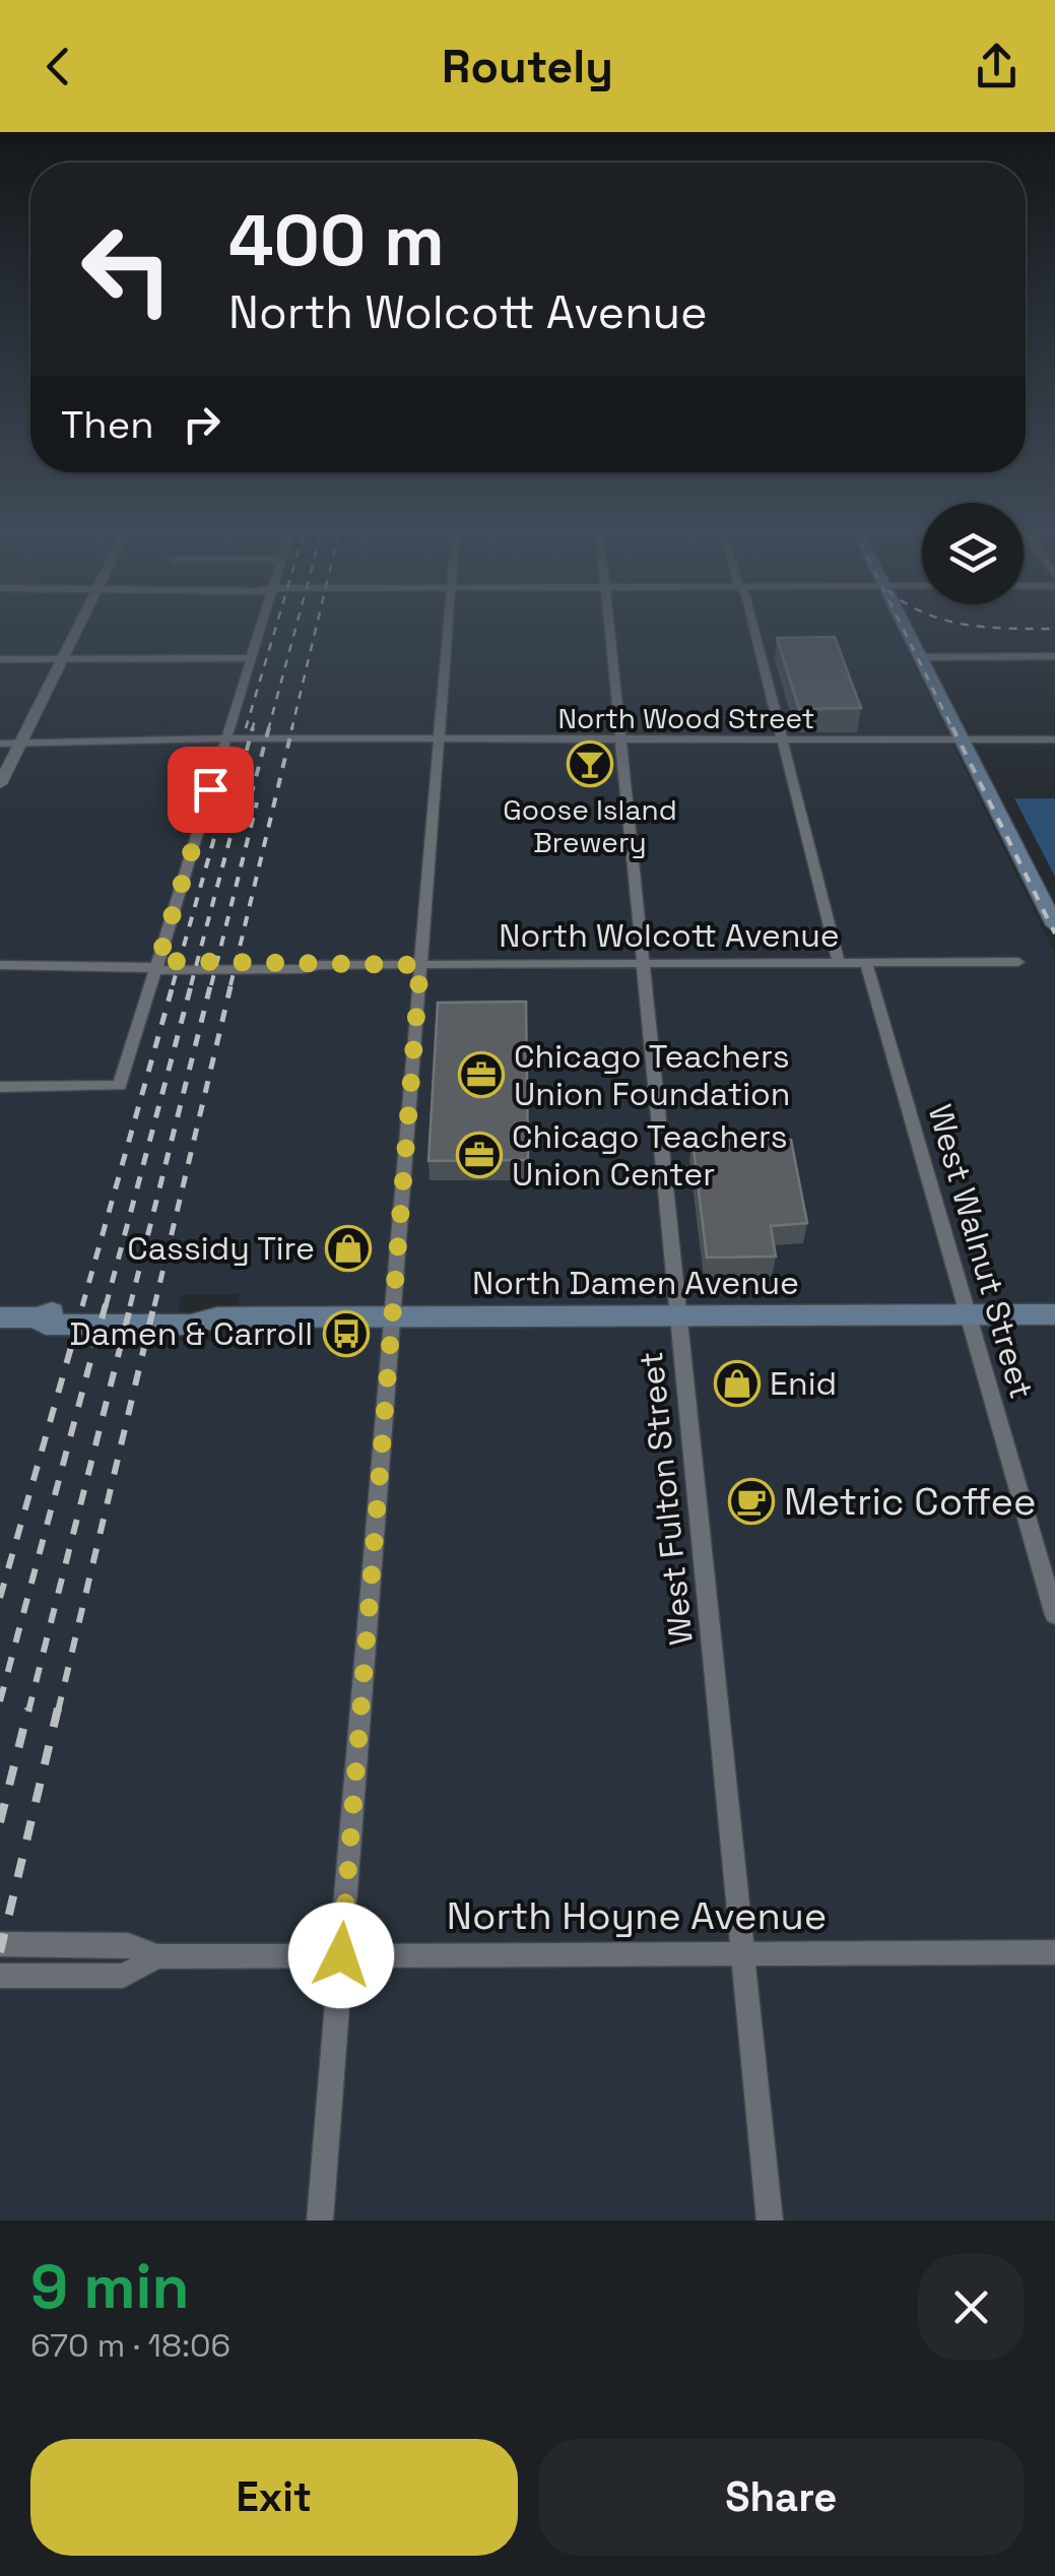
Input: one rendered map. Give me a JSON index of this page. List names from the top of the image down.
{
  "streets": {
    "main road": ["North Damen Avenue"],
    "street": [
      "North Wood Street",
      "North Wolcott Avenue",
      "West Walnut Street",
      "West Fulton Street",
      "North Hoyne Avenue"
    ]
  },
  "crossings": [
    ["North Wood Street", "West Fulton Street"],
    ["North Wolcott Avenue", "West Walnut Street"],
    ["North Wolcott Avenue", "West Fulton Street"],
    ["West Walnut Street", "North Damen Avenue"],
    ["North Damen Avenue", "West Fulton Street"],
    ["West Fulton Street", "North Hoyne Avenue"]
  ],
  "places": {
    "bar": ["Goose Island Brewery"],
    "office": ["Chicago Teachers Union Foundation", "Chicago Teachers Union Center"],
    "shop": ["Cassidy Tire", "Enid"],
    "bus stop": ["Damen & Carroll"],
    "cafe": ["Metric Coffee"]
  },
  "page": {
    "header": "Routely",
    "turn": ["400 m", "North Wolcott Avenue"],
    "then": "Then",
    "heading": ["9 min", "670 m · 18:06"],
    "buttons": ["Exit", "Share"]
  }
}
